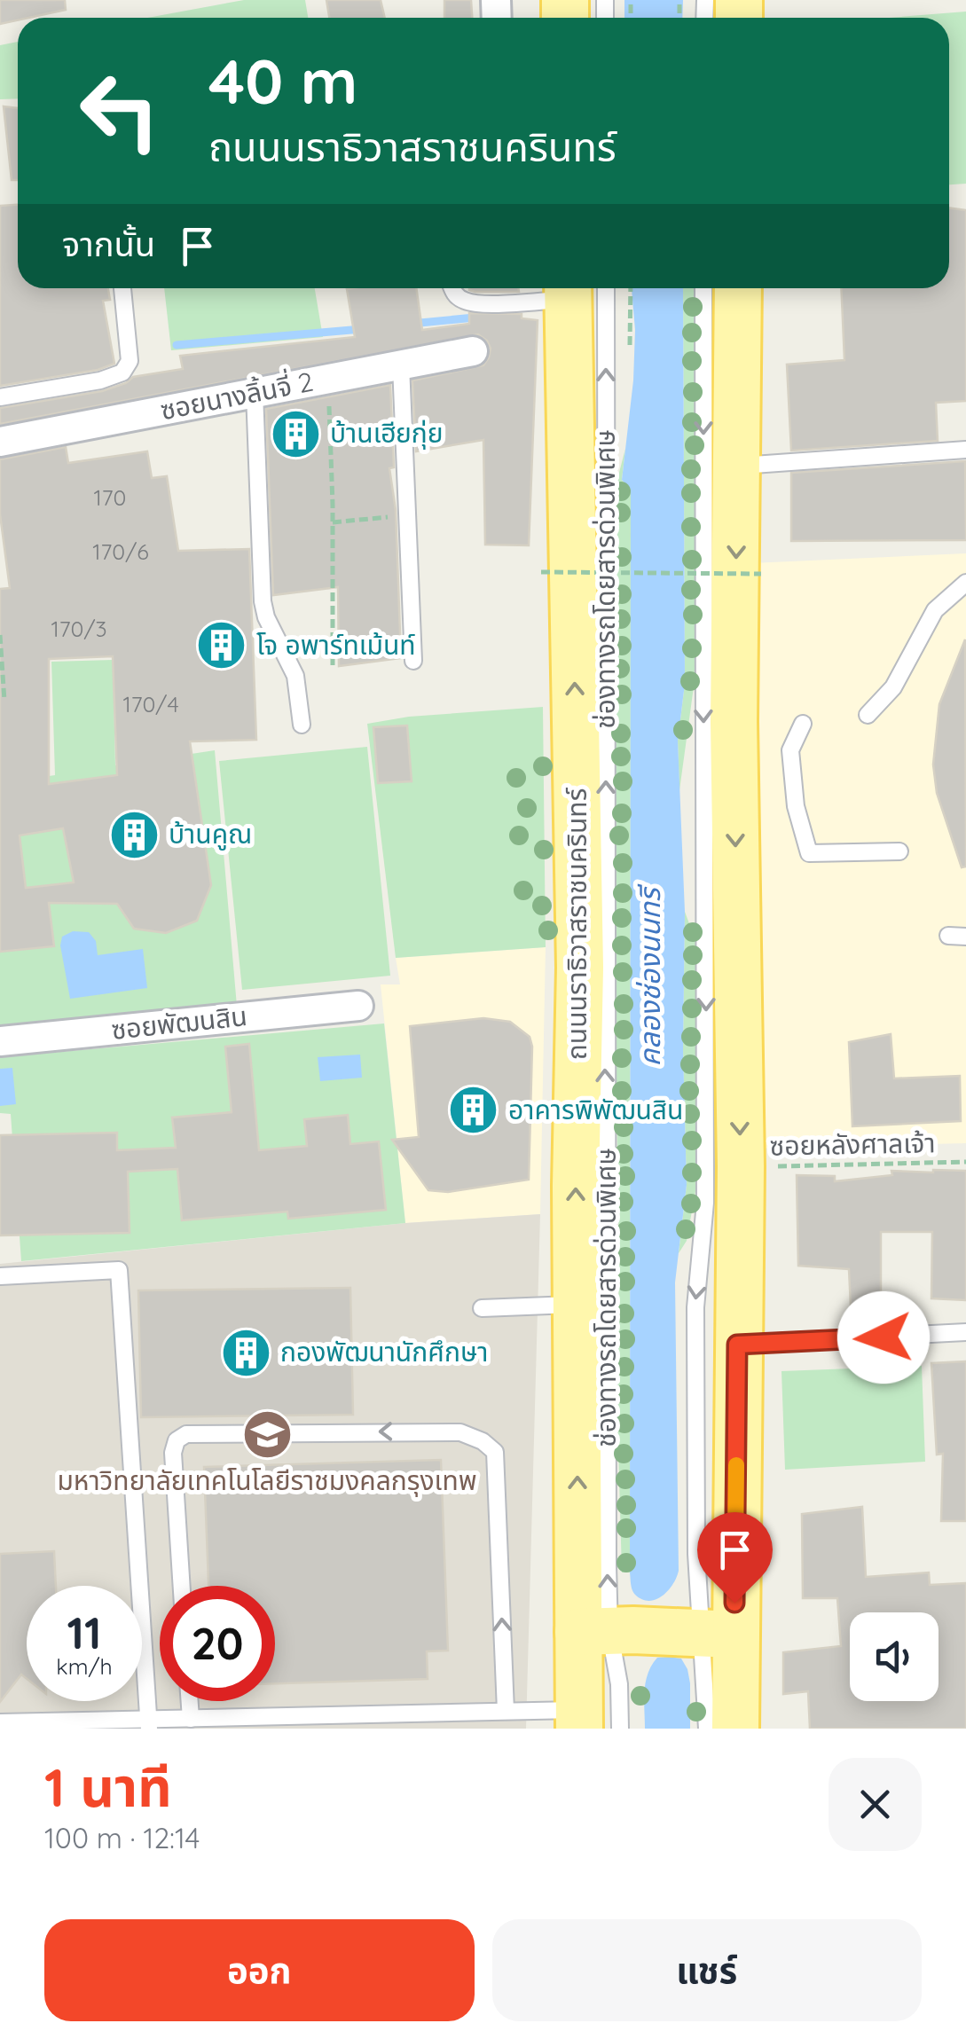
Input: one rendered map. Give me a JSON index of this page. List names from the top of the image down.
{
  "streets": {
    "main road": ["ถนนนราธิวาสราชนครินทร์"],
    "street": ["ซอยนางลิ้นจี่ 2", "ซอยพัฒนสิน"],
    "lane": ["ช่องทางรถโดยสารด่วนพิเศษ"],
    "path": ["ซอยหลังศาลเจ้า"]
  },
  "crossings": [
    ["ช่องทางรถโดยสารด่วนพิเศษ", "ถนนนราธิวาสราชนครินทร์"],
    ["ถนนนราธิวาสราชนครินทร์", "ซอยหลังศาลเจ้า"]
  ],
  "water": ["คลองช่องนนทรี"],
  "places": {
    "building": [
      "บ้านเฮียกุ่ย",
      "โจ อพาร์ทเม้นท์",
      "บ้านคูณ",
      "อาคารพิพัฒนสิน",
      "กองพัฒนานักศึกษา"
    ],
    "school or university": ["มหาวิทยาลัยเทคโนโลยีราชมงคลกรุงเทพ"]
  },
  "house_numbers": [
    "170",
    "170/6",
    "170/3",
    "170/4"
  ],
  "page": {
    "turn": ["40 m", "ถนนนราธิวาสราชนครินทร์"],
    "then": "จากนั้น",
    "speed": "11 km/h",
    "limit": "20",
    "heading": ["1 นาที", "100 m · 12:14"],
    "buttons": ["ออก", "แชร์"]
  }
}
